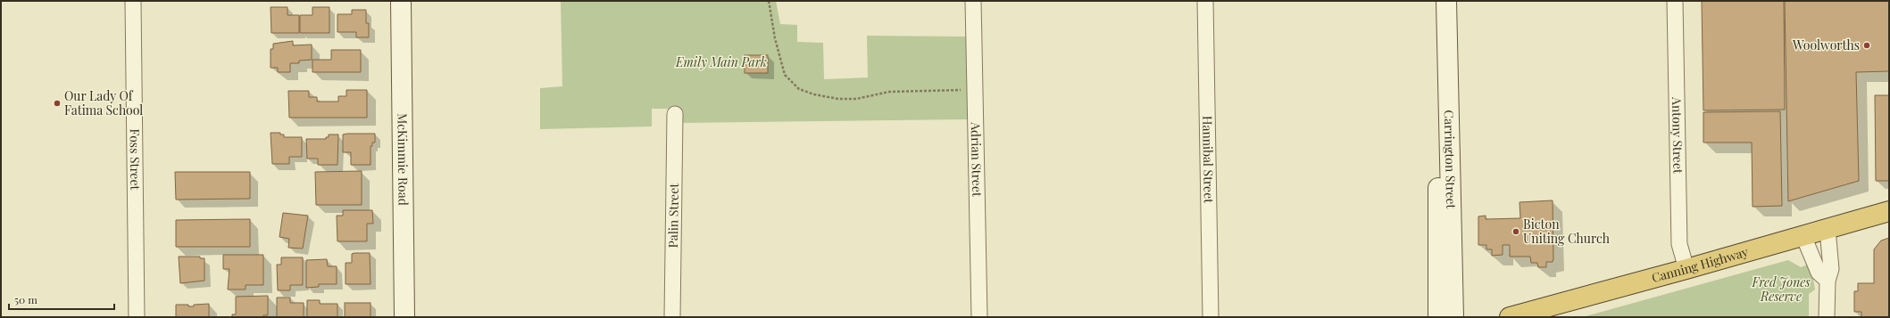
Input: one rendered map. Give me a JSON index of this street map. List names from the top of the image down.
{
  "streets": {
    "highway": ["Canning Highway"],
    "main road": ["McKimmie Road", "Carrington Street"],
    "street": [
      "Antony Street",
      "Foss Street",
      "Adrian Street",
      "Hannibal Street",
      "Palin Street"
    ]
  },
  "crossings": [
    ["Antony Street", "Canning Highway"]
  ],
  "parks": ["Emily Main Park", "Fred Jones Reserve"],
  "places": ["Woolworths", "Our Lady Of Fatima School", "Bicton Uniting Church"],
  "scale_bar": "50 m"
}
